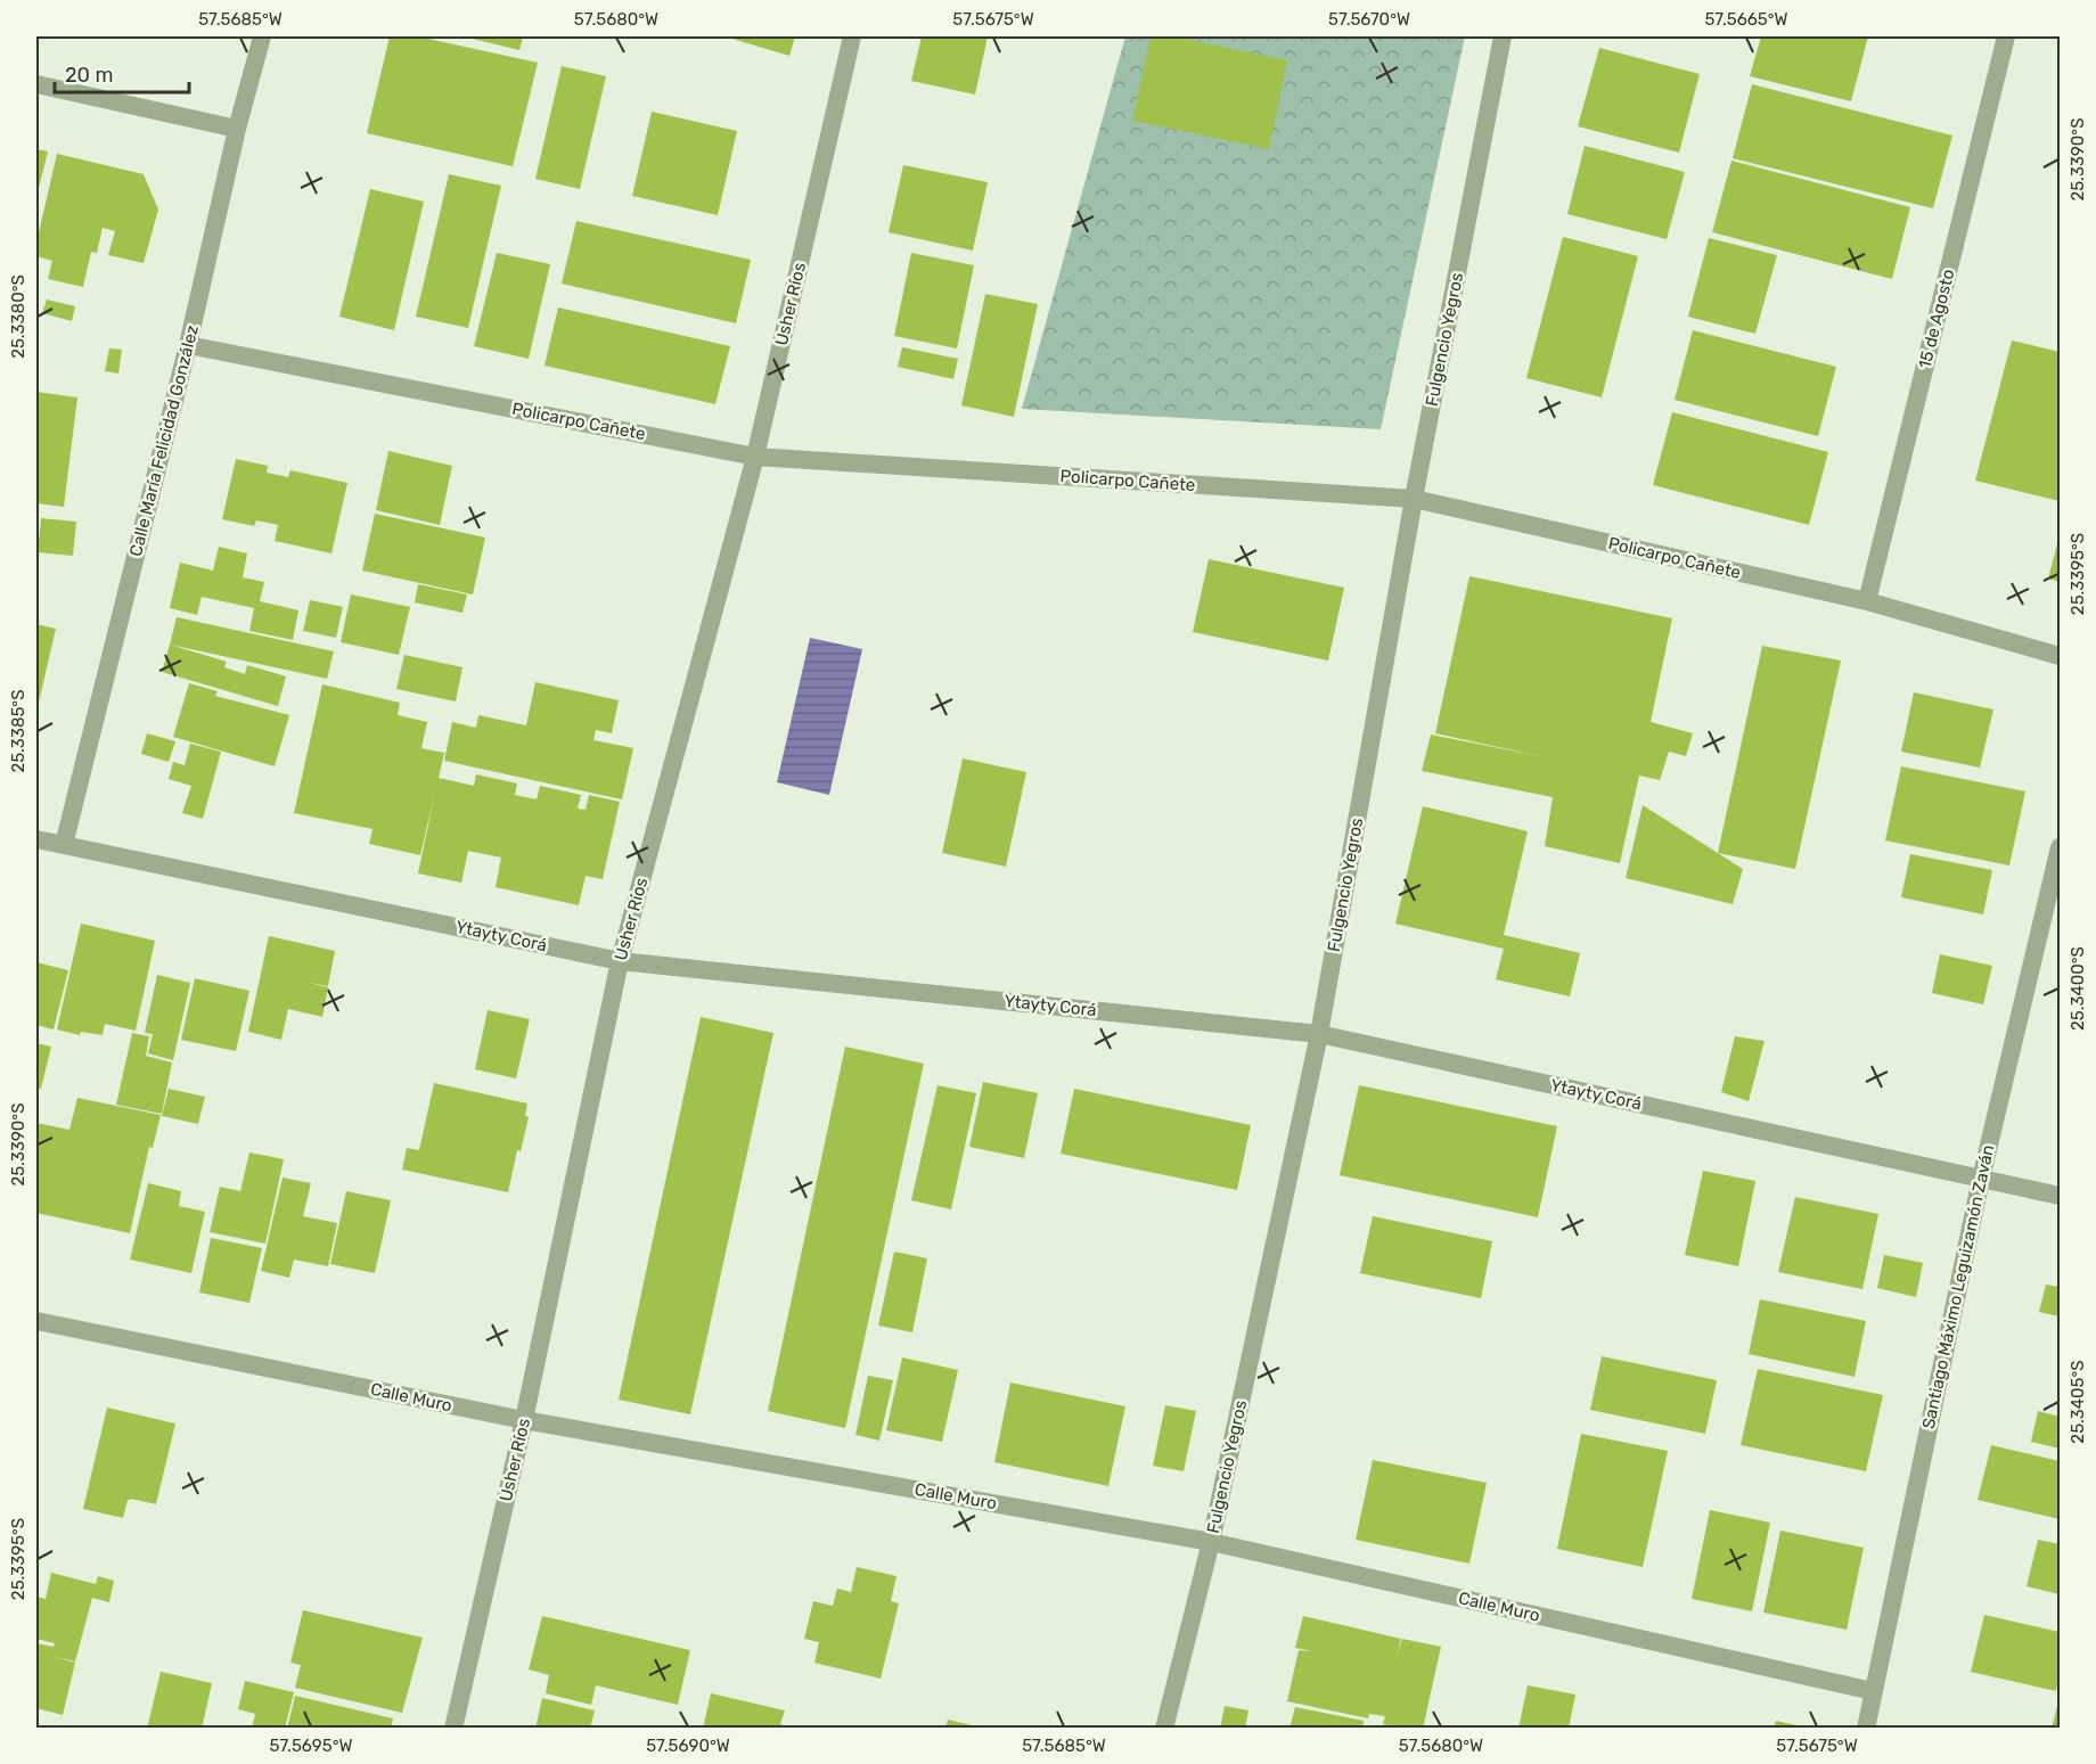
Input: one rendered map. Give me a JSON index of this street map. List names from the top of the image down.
{
  "streets": {
    "street": [
      "Usher Ríos",
      "15 de Agosto",
      "Fulgencio Yegros",
      "Policarpo Cañete",
      "Calle María Felicidad González",
      "Ytayty Corá",
      "Santiago Máximo Leguizamón Zaván",
      "Calle Muro"
    ]
  },
  "crossings": [
    ["Usher Ríos", "Policarpo Cañete"],
    ["Usher Ríos", "Ytayty Corá"],
    ["Usher Ríos", "Calle Muro"],
    ["15 de Agosto", "Policarpo Cañete"],
    ["Fulgencio Yegros", "Policarpo Cañete"],
    ["Fulgencio Yegros", "Ytayty Corá"],
    ["Fulgencio Yegros", "Calle Muro"],
    ["Policarpo Cañete", "Calle María Felicidad González"],
    ["Calle María Felicidad González", "Ytayty Corá"],
    ["Ytayty Corá", "Santiago Máximo Leguizamón Zaván"],
    ["Santiago Máximo Leguizamón Zaván", "Calle Muro"]
  ],
  "scale_bar": "20 m",
  "coordinates": [
    "57.5685°W",
    "57.5680°W",
    "57.5675°W",
    "57.5670°W",
    "57.5665°W",
    "25.3390°S",
    "25.3380°S",
    "25.3395°S",
    "25.3385°S",
    "25.3400°S",
    "25.3405°S",
    "57.5695°W",
    "57.5690°W"
  ]
}
